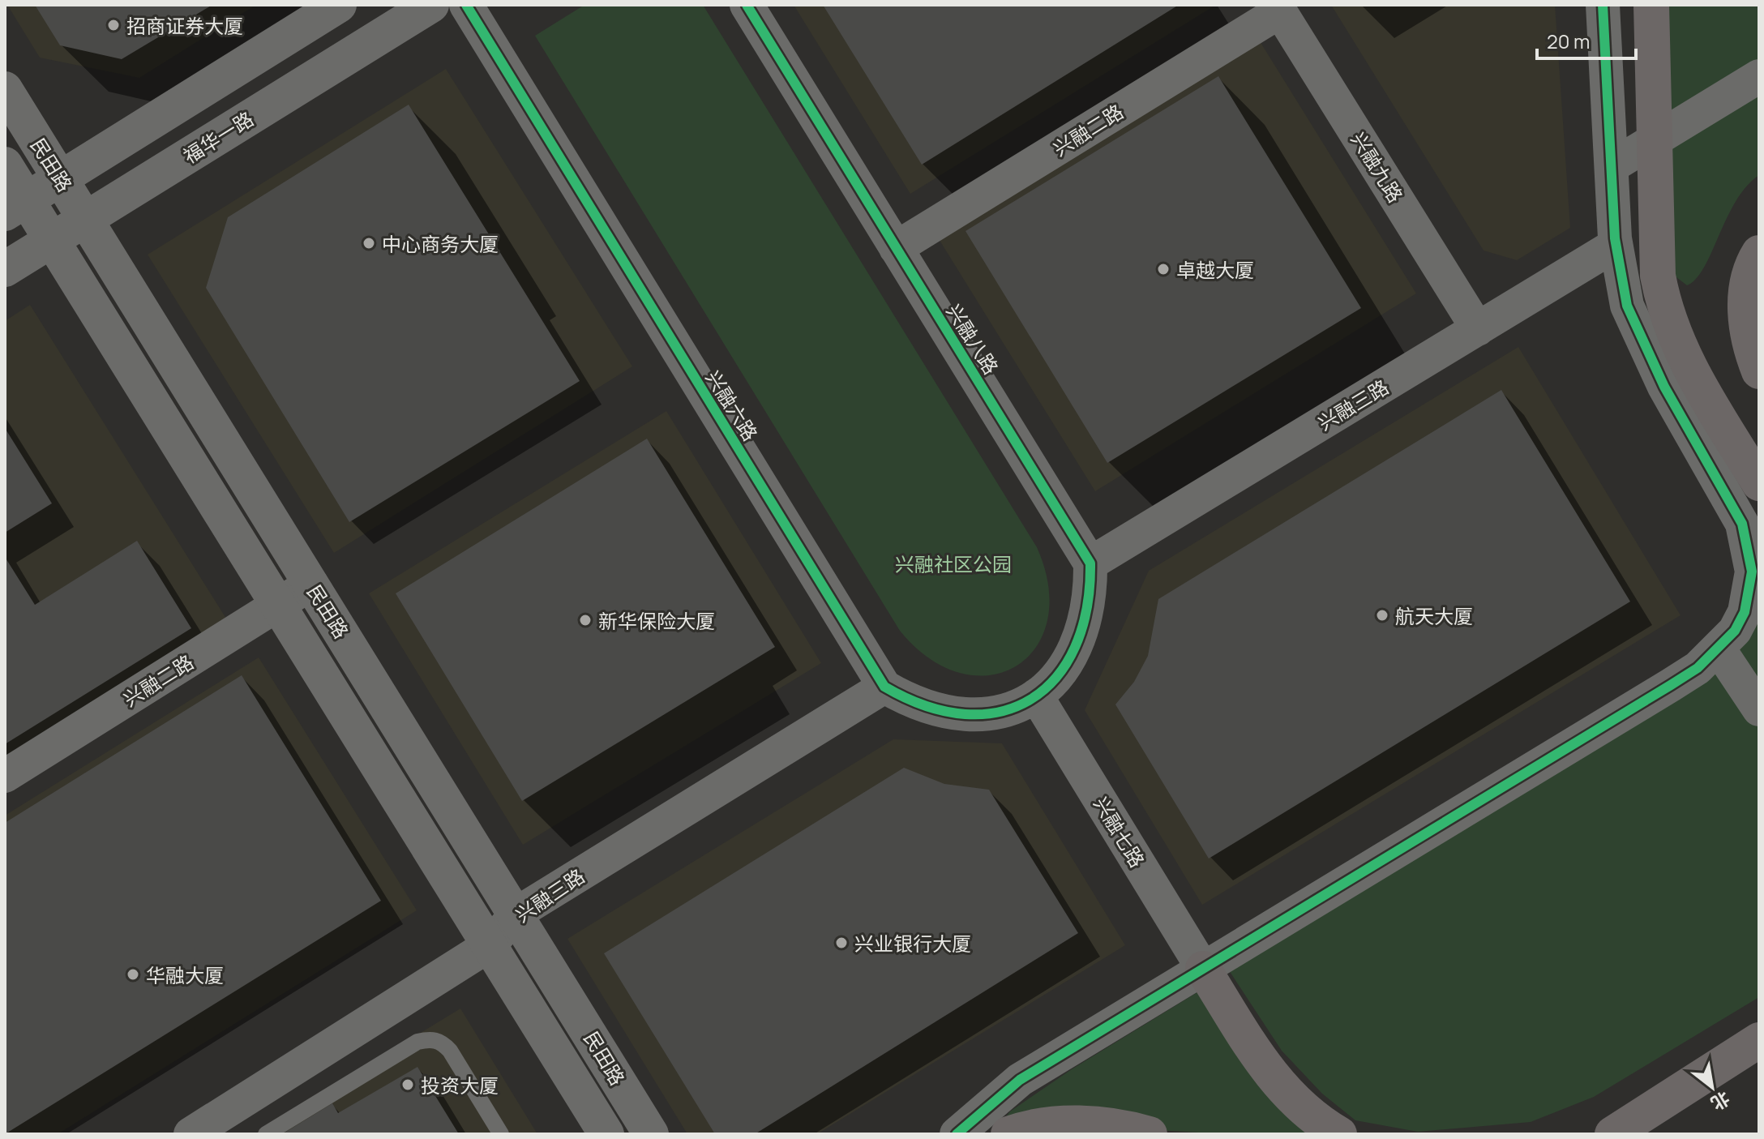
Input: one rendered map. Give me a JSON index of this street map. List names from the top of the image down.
{
  "streets": {
    "street": [
      "兴融二路",
      "福华一路",
      "民田路",
      "兴融九路",
      "兴融八路",
      "兴融三路",
      "兴融六路",
      "兴融七路"
    ]
  },
  "crossings": [
    ["兴融二路", "民田路"],
    ["兴融二路", "兴融九路"],
    ["兴融二路", "兴融八路"],
    ["福华一路", "民田路"],
    ["民田路", "兴融三路"],
    ["兴融九路", "兴融三路"],
    ["兴融八路", "兴融三路"],
    ["兴融三路", "兴融六路"]
  ],
  "parks": ["兴融社区公园"],
  "places": [
    "招商证券大厦",
    "中心商务大厦",
    "卓越大厦",
    "航天大厦",
    "新华保险大厦",
    "兴业银行大厦",
    "华融大厦",
    "投资大厦"
  ],
  "scale_bar": "20 m",
  "north": "bottom right"
}
